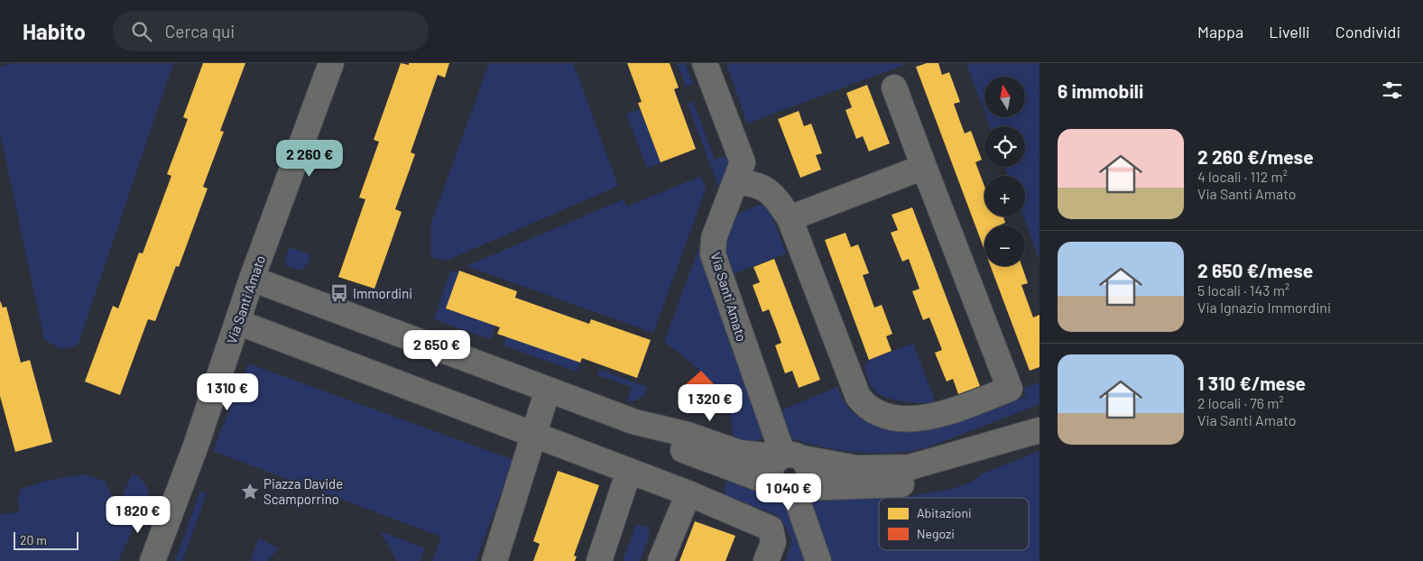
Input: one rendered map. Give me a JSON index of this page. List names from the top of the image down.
{
  "streets": {
    "street": ["Via Santi Amato"]
  },
  "places": {
    "bus stop": ["Immordini"],
    "place": ["Piazza Davide Scamporrino"]
  },
  "legend": ["Abitazioni", "Negozi"],
  "scale_bar": "20 m",
  "north": "top",
  "page": {
    "header": "Habito",
    "search": "Cerca qui",
    "nav": ["Mappa", "Livelli", "Condividi"],
    "heading": "6 immobili",
    "map_buttons": ["+", "−"],
    "list": [
      {
        "name": "2 260 €/mese",
        "note": "4 locali · 112 m² · Via Santi Amato"
      },
      {
        "name": "2 650 €/mese",
        "note": "5 locali · 143 m² · Via Ignazio Immordini"
      },
      {
        "name": "1 310 €/mese",
        "note": "2 locali · 76 m² · Via Santi Amato"
      }
    ],
    "price": [
      "2 260 €",
      "2 650 €",
      "1 310 €",
      "1 320 €",
      "1 040 €",
      "1 820 €"
    ],
    "scale": "20 m"
  }
}
